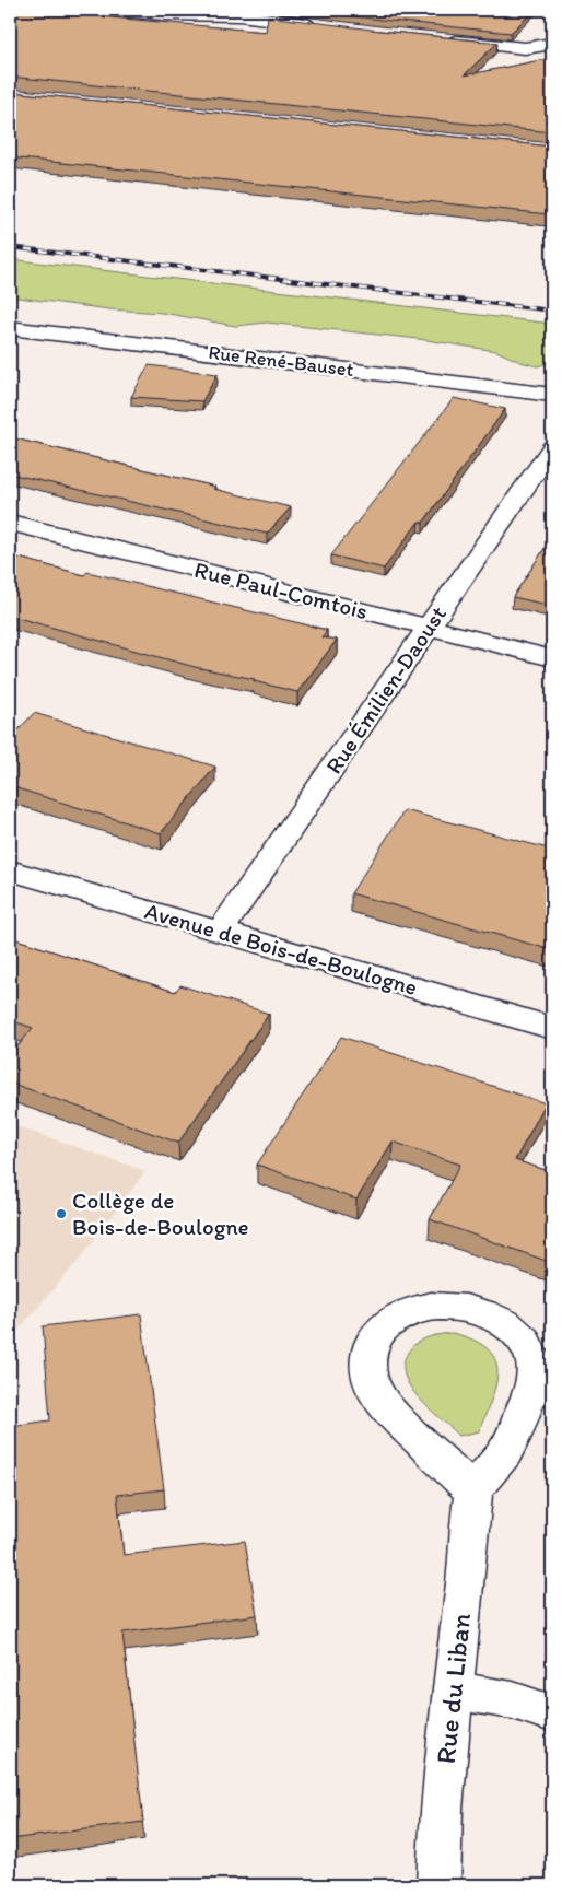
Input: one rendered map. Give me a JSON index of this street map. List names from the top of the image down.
{
  "streets": {
    "street": [
      "Rue René-Bauset",
      "Rue Paul-Comtois",
      "Rue Émilien-Daoust",
      "Avenue de Bois-de-Boulogne",
      "Rue du Liban"
    ]
  },
  "crossings": [
    ["Rue Paul-Comtois", "Rue Émilien-Daoust"],
    ["Rue Émilien-Daoust", "Avenue de Bois-de-Boulogne"]
  ],
  "places": ["Collège de Bois-de-Boulogne"]
}
